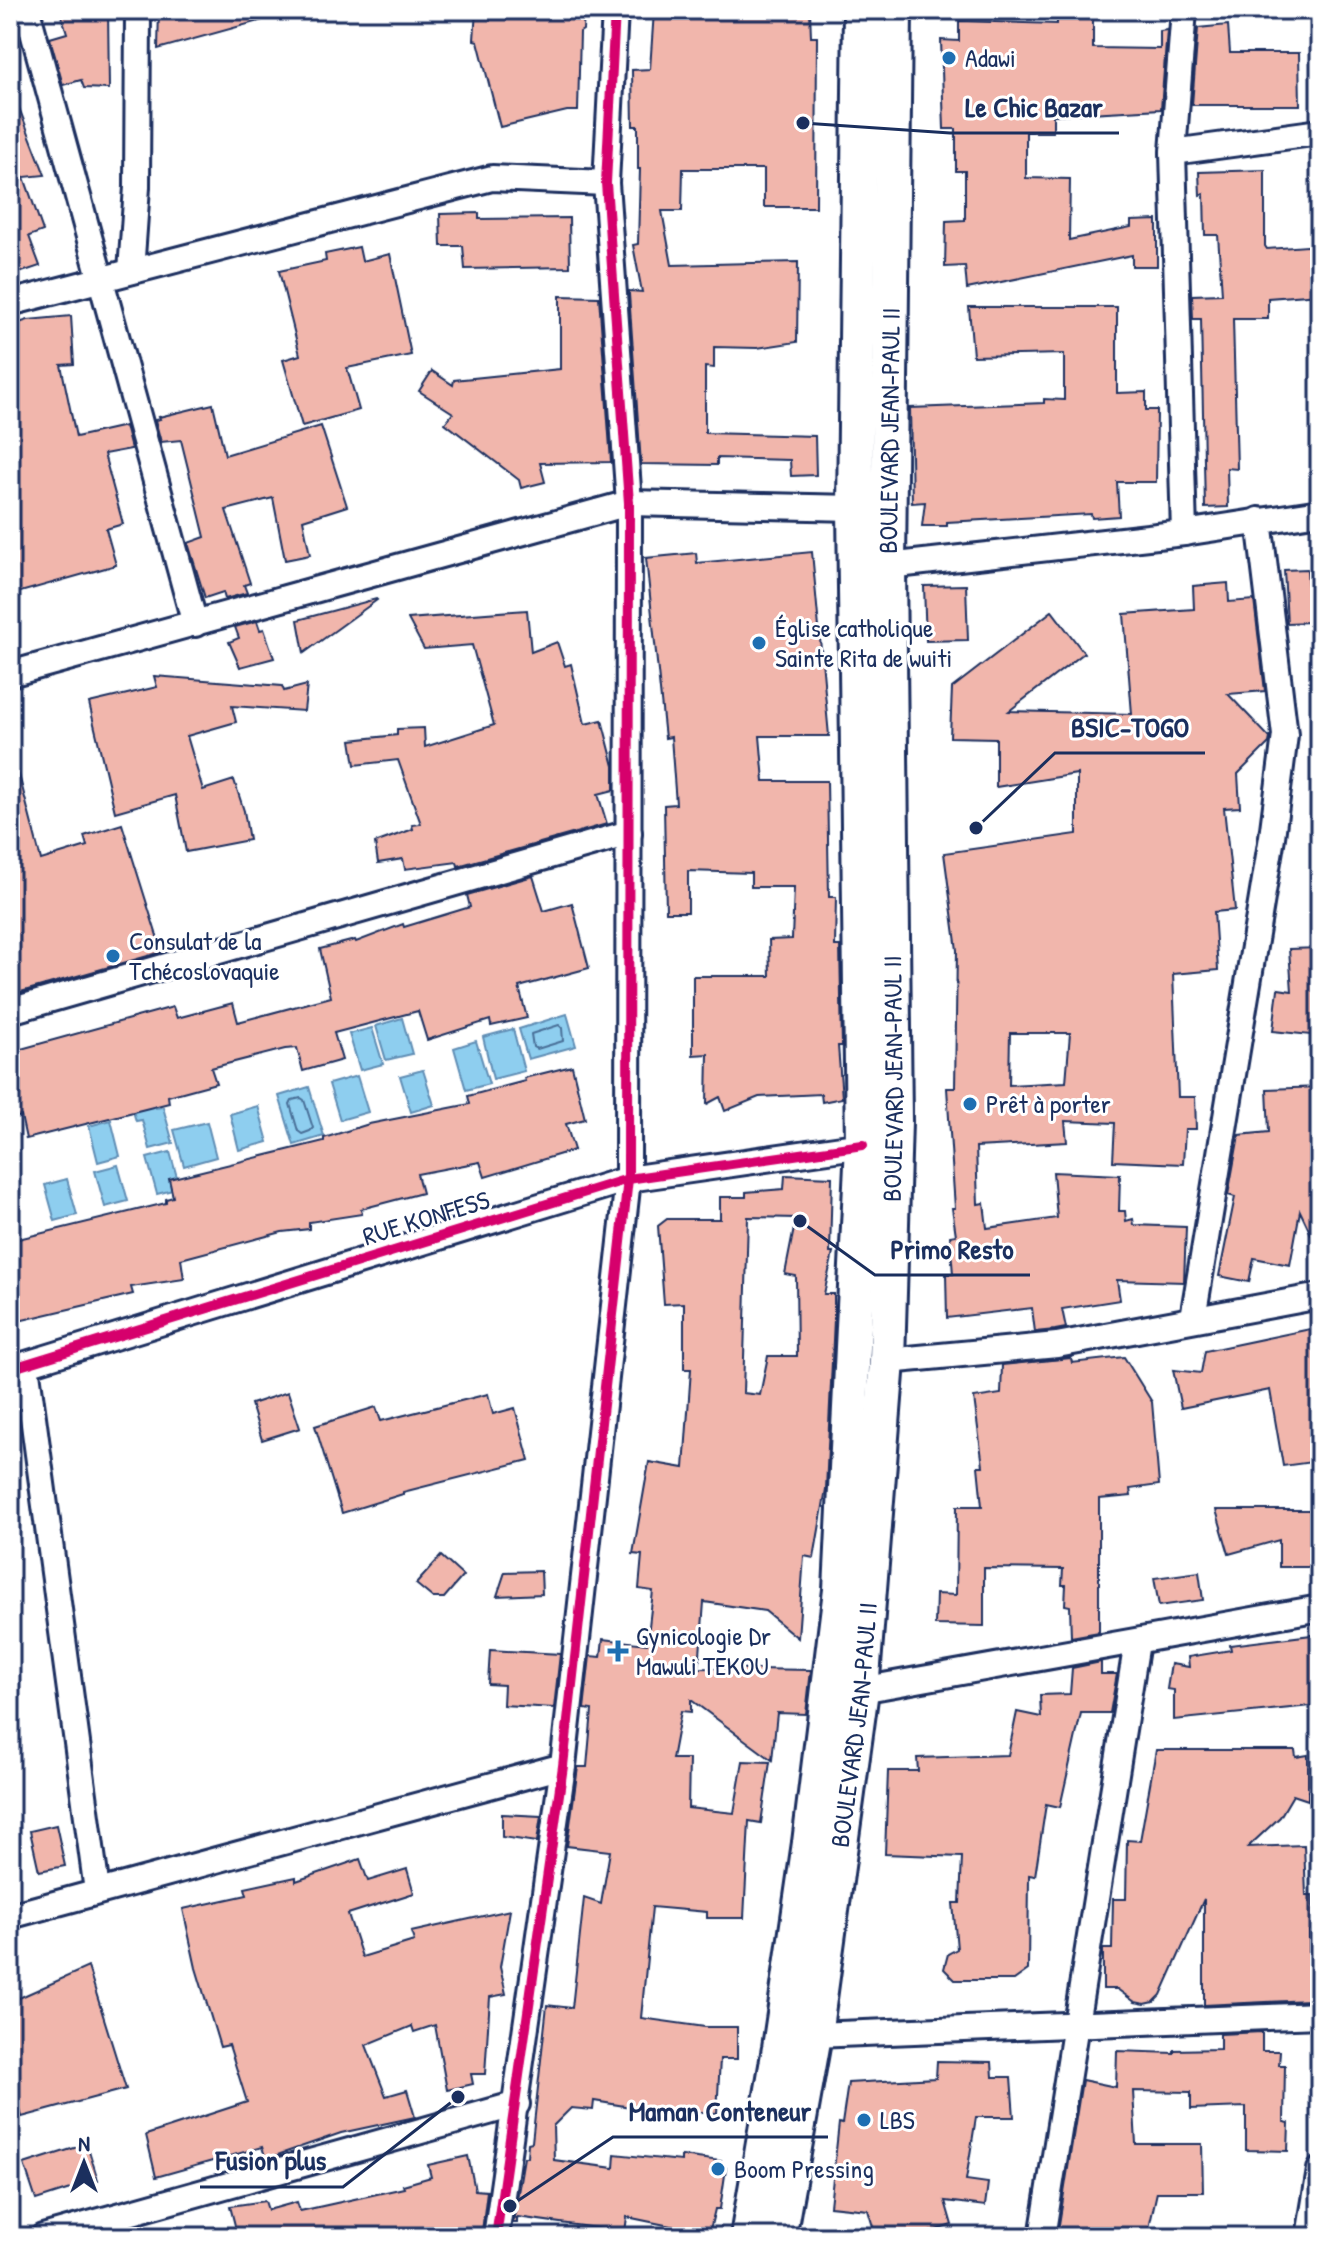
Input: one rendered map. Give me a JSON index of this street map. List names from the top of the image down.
{
  "streets": {
    "main road": ["BOULEVARD JEAN-PAUL II"],
    "street": ["RUE KONFESS"]
  },
  "crossings": [
    ["BOULEVARD JEAN-PAUL II", "RUE KONFESS"]
  ],
  "places": {
    "other": [
      "Adawi",
      "Le Chic Bazar",
      "Église catholique Sainte Rita de wuiti",
      "BSIC-TOGO",
      "Consulat de la Tchécoslovaquie",
      "Prêt à porter",
      "Primo Resto",
      "Fusion plus",
      "LBS",
      "Boom Pressing",
      "Maman Conteneur"
    ],
    "health": ["Gynicologie Dr Mawuli TEKOU"]
  },
  "north": "top"
}
